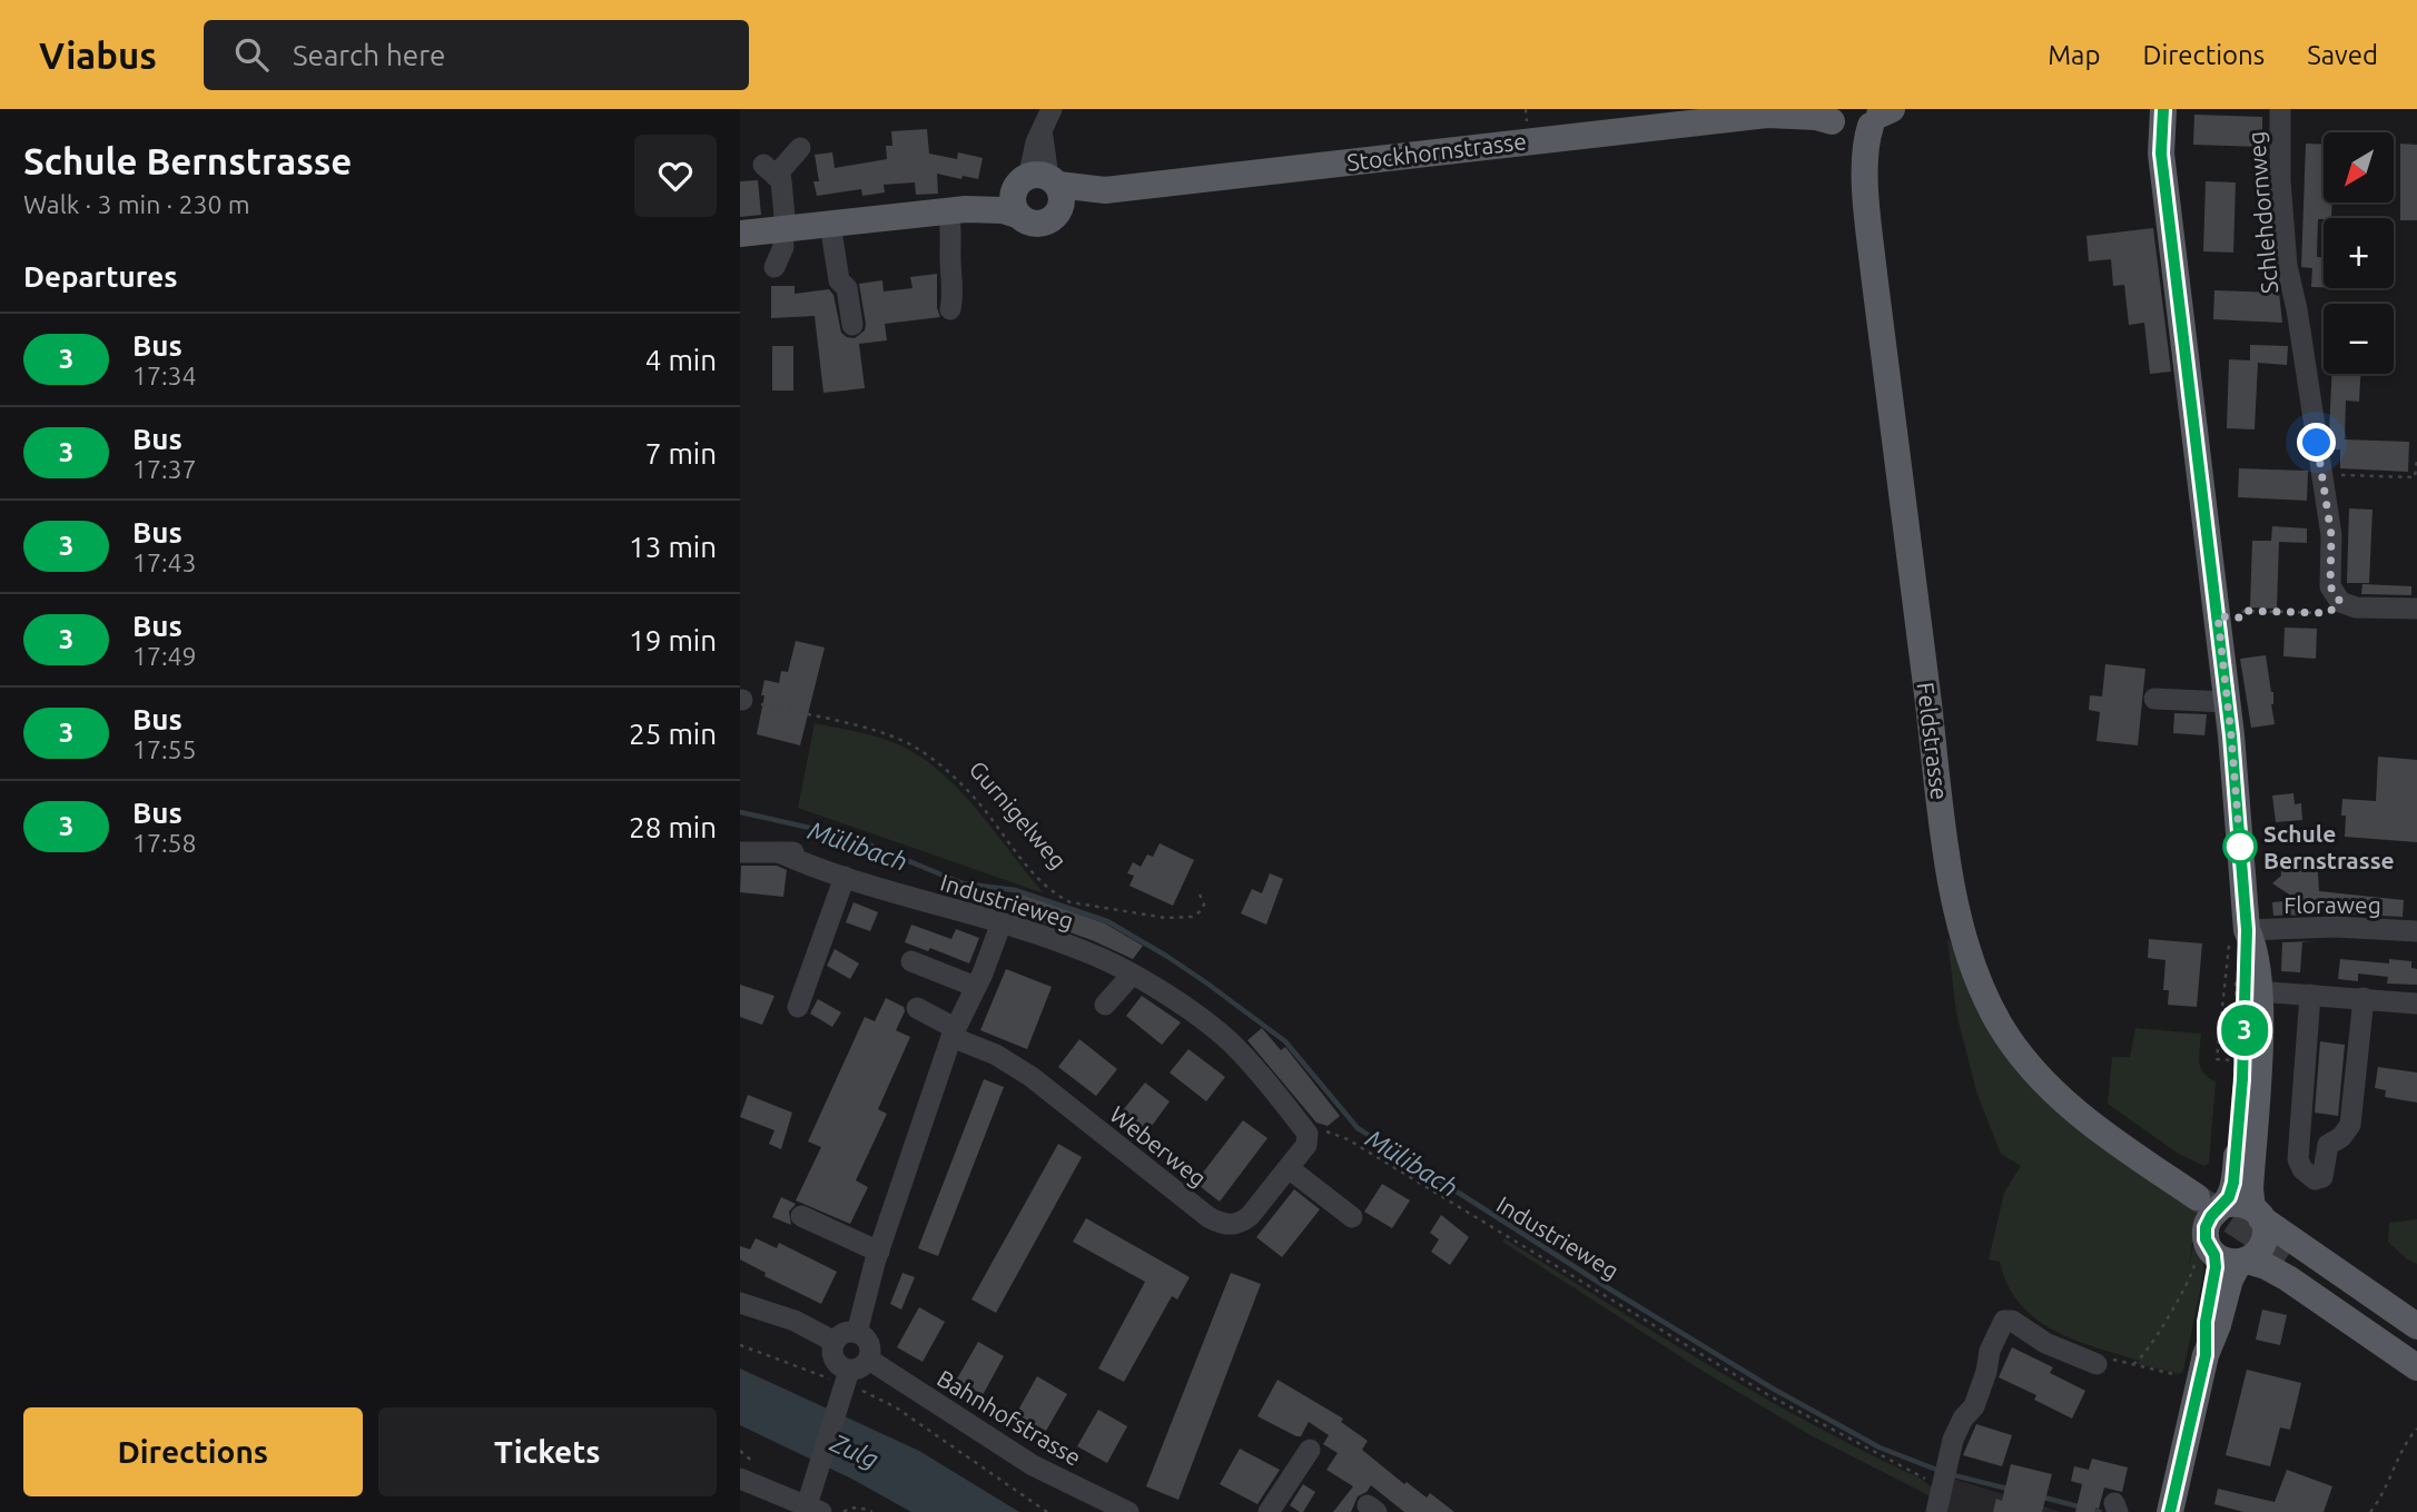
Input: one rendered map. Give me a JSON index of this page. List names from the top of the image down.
{
  "streets": {
    "main road": ["Stockhornstrasse", "Feldstrasse"],
    "street": [
      "Schlehdornweg",
      "Industrieweg",
      "Floraweg",
      "Weberweg",
      "Bahnhofstrasse"
    ],
    "path": ["Gurnigelweg"]
  },
  "crossings": [
    ["Stockhornstrasse", "Feldstrasse"],
    ["Industrieweg", "Weberweg"]
  ],
  "water": ["Mülibach", "Zulg"],
  "places": ["Schule Bernstrasse"],
  "lines": ["bus line 3"],
  "north": "bottom left",
  "page": {
    "header": "Viabus",
    "search": "Search here",
    "nav": ["Map", "Directions", "Saved"],
    "heading": [
      ["Schule Bernstrasse", "Walk · 3 min · 230 m"],
      "Departures"
    ],
    "on_map": "3",
    "map_buttons": ["+", "−"],
    "list": [
      {
        "mark": "3",
        "name": "Bus",
        "note": "17:34",
        "value": "4 min"
      },
      {
        "mark": "3",
        "name": "Bus",
        "note": "17:37",
        "value": "7 min"
      },
      {
        "mark": "3",
        "name": "Bus",
        "note": "17:43",
        "value": "13 min"
      },
      {
        "mark": "3",
        "name": "Bus",
        "note": "17:49",
        "value": "19 min"
      },
      {
        "mark": "3",
        "name": "Bus",
        "note": "17:55",
        "value": "25 min"
      },
      {
        "mark": "3",
        "name": "Bus",
        "note": "17:58",
        "value": "28 min"
      }
    ],
    "buttons": ["Directions", "Tickets"]
  }
}
